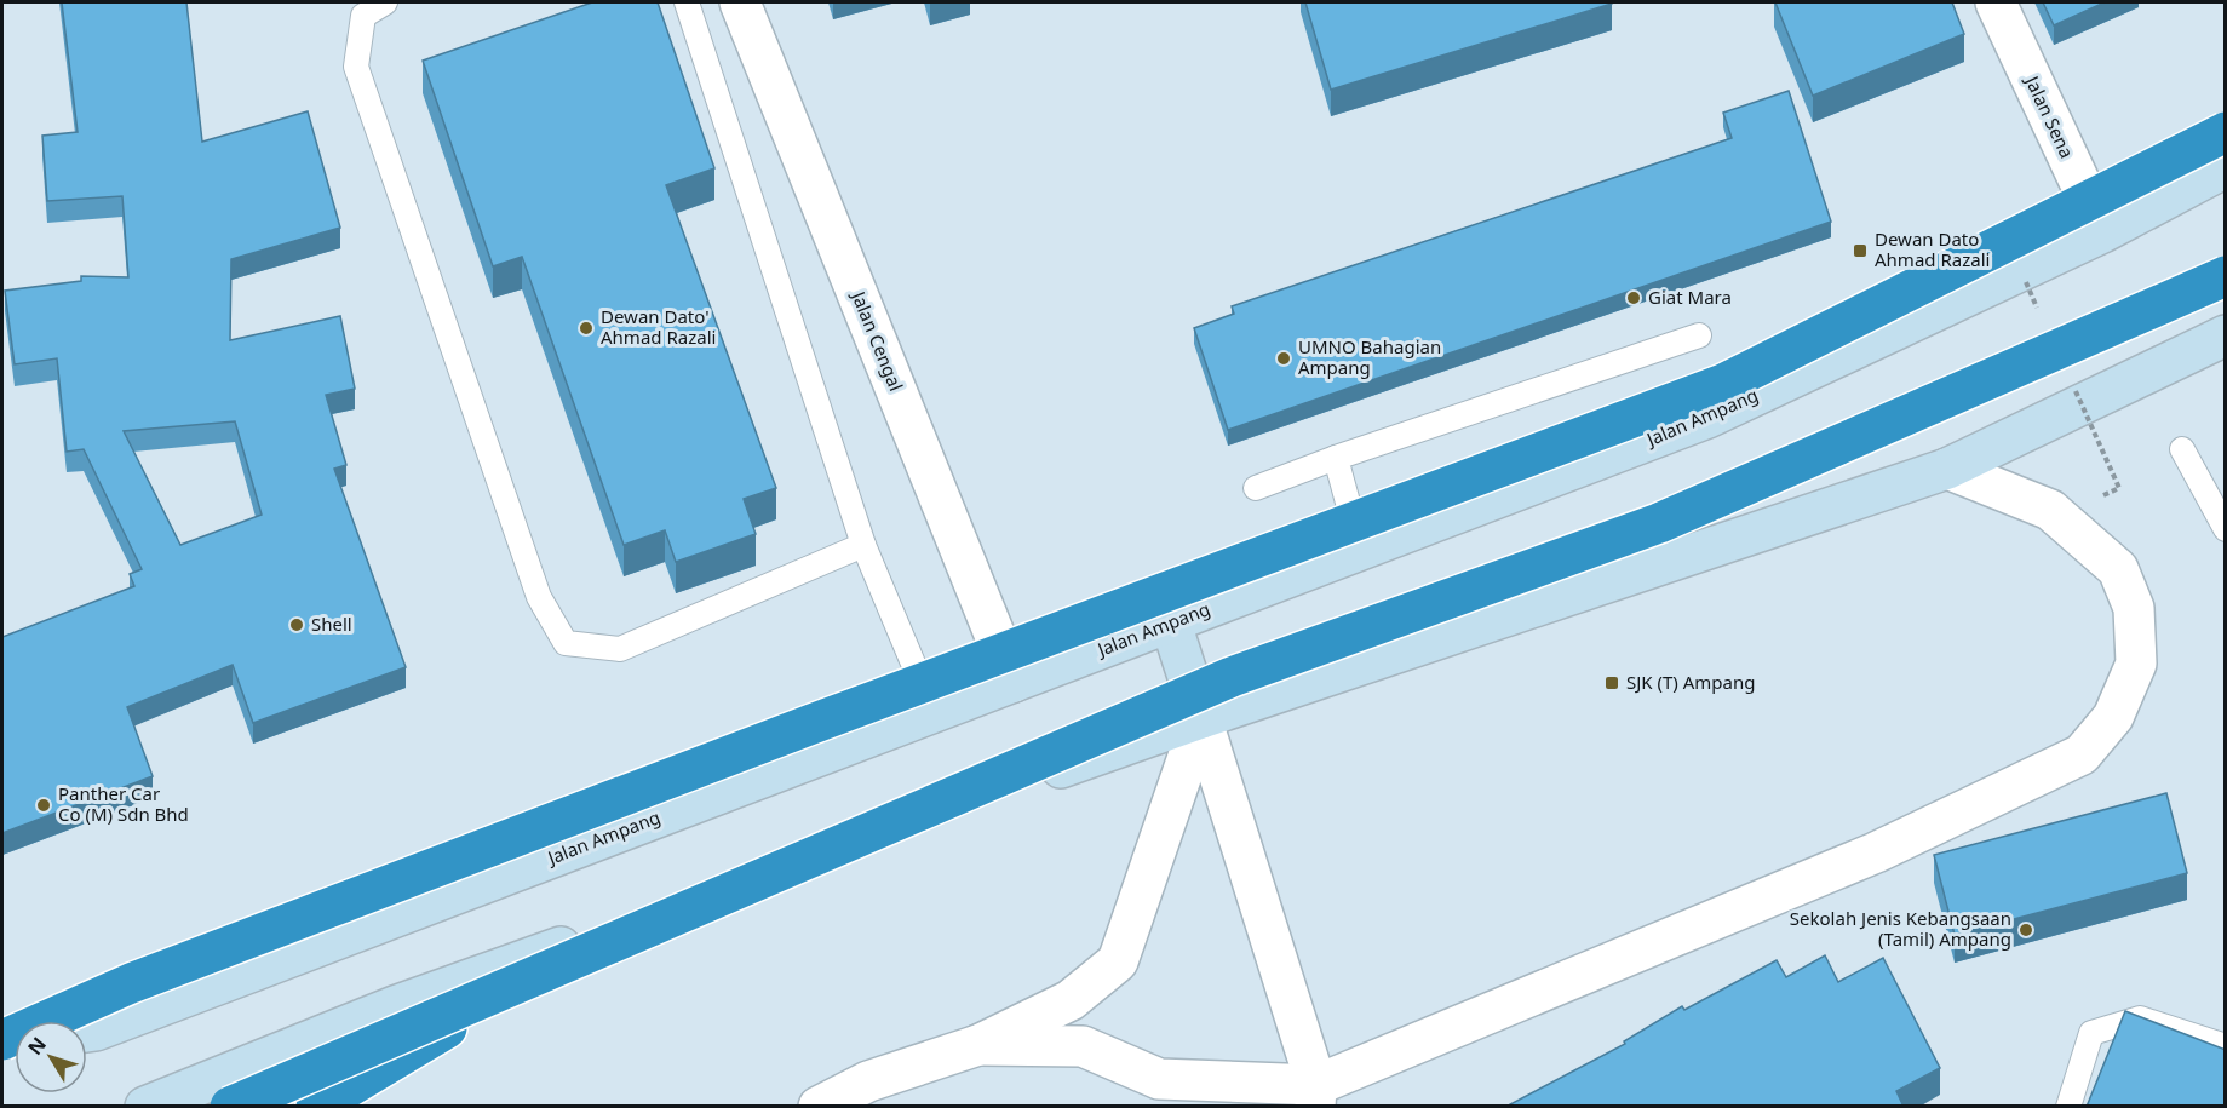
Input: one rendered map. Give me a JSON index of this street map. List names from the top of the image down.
{
  "streets": {
    "main road": ["Jalan Ampang"],
    "street": ["Jalan Sena", "Jalan Cengal"]
  },
  "crossings": [
    ["Jalan Sena", "Jalan Ampang"],
    ["Jalan Cengal", "Jalan Ampang"]
  ],
  "places": {
    "transit": ["Dewan Dato Ahmad Razali", "SJK (T) Ampang"],
    "other": [
      "Giat Mara",
      "Dewan Dato' Ahmad Razali",
      "UMNO Bahagian Ampang",
      "Shell",
      "Panther Car Co (M) Sdn Bhd",
      "Sekolah Jenis Kebangsaan (Tamil) Ampang"
    ]
  },
  "north": "top left"
}
